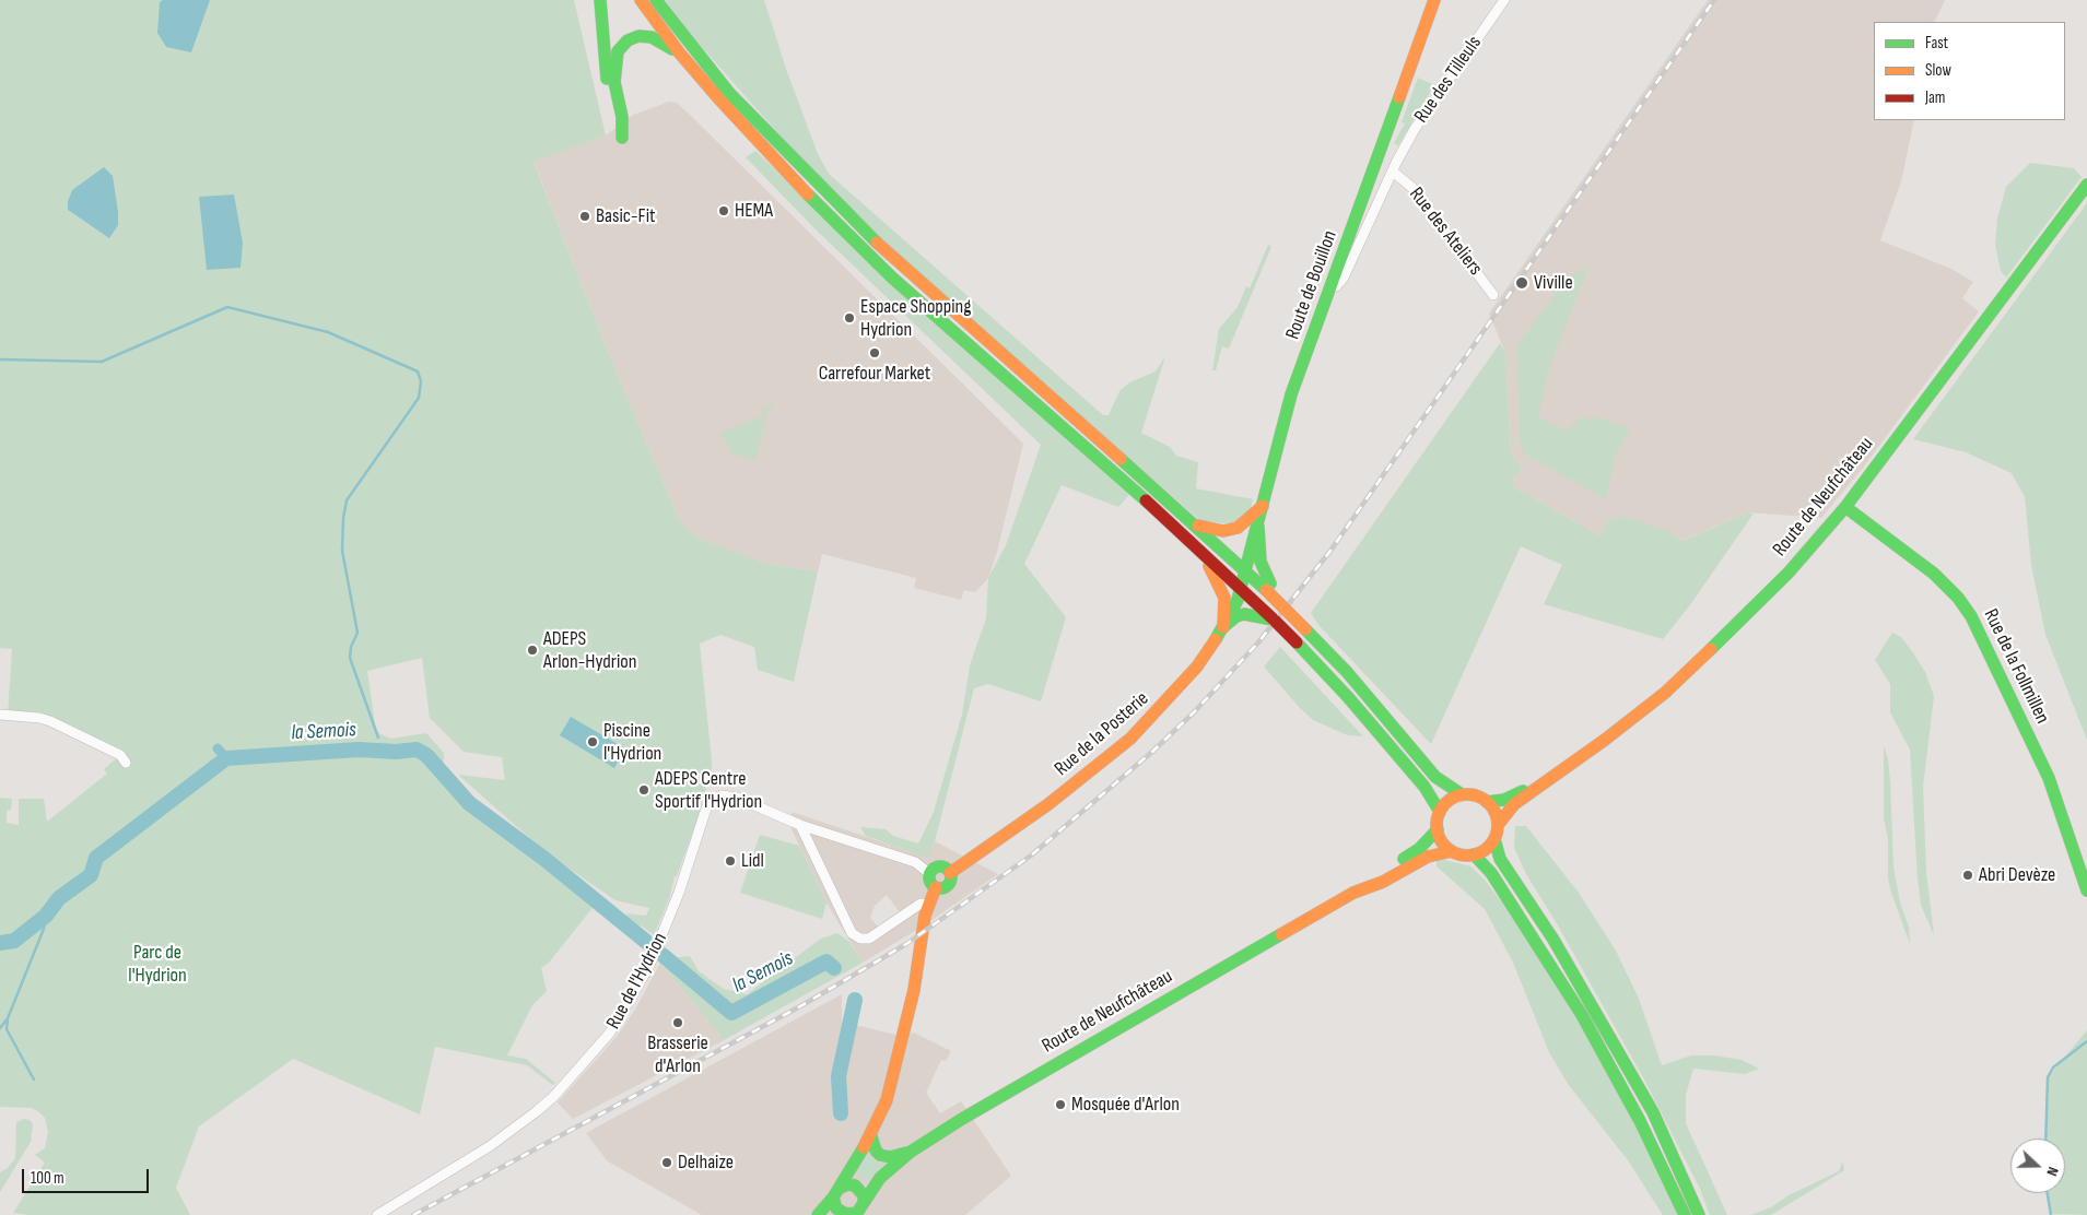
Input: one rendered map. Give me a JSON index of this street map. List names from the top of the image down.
{
  "streets": {
    "main road": [
      "Route de Bouillon",
      "Route de Neufchâteau",
      "Rue de la Follmillen",
      "Rue de la Posterie"
    ],
    "street": ["Rue des Tilleuls", "Rue des Ateliers", "Rue de l'Hydrion"]
  },
  "crossings": [
    ["Rue des Tilleuls", "Rue des Ateliers"],
    ["Rue des Tilleuls", "Route de Bouillon"],
    ["Route de Bouillon", "Rue de la Posterie"],
    ["Route de Neufchâteau", "Rue de la Follmillen"],
    ["Route de Neufchâteau", "Rue de la Posterie"],
    ["Rue de la Posterie", "Rue de l'Hydrion"]
  ],
  "water": ["la Semois"],
  "parks": ["Parc de l'Hydrion"],
  "places": [
    "HEMA",
    "Basic-Fit",
    "Viville",
    "Espace Shopping Hydrion",
    "Carrefour Market",
    "ADEPS Arlon-Hydrion",
    "Piscine l'Hydrion",
    "ADEPS Centre Sportif l'Hydrion",
    "Lidl",
    "Abri Devèze",
    "Brasserie d'Arlon",
    "Mosquée d'Arlon",
    "Delhaize"
  ],
  "legend": ["Fast", "Slow", "Jam"],
  "scale_bar": "100 m",
  "north": "right"
}
